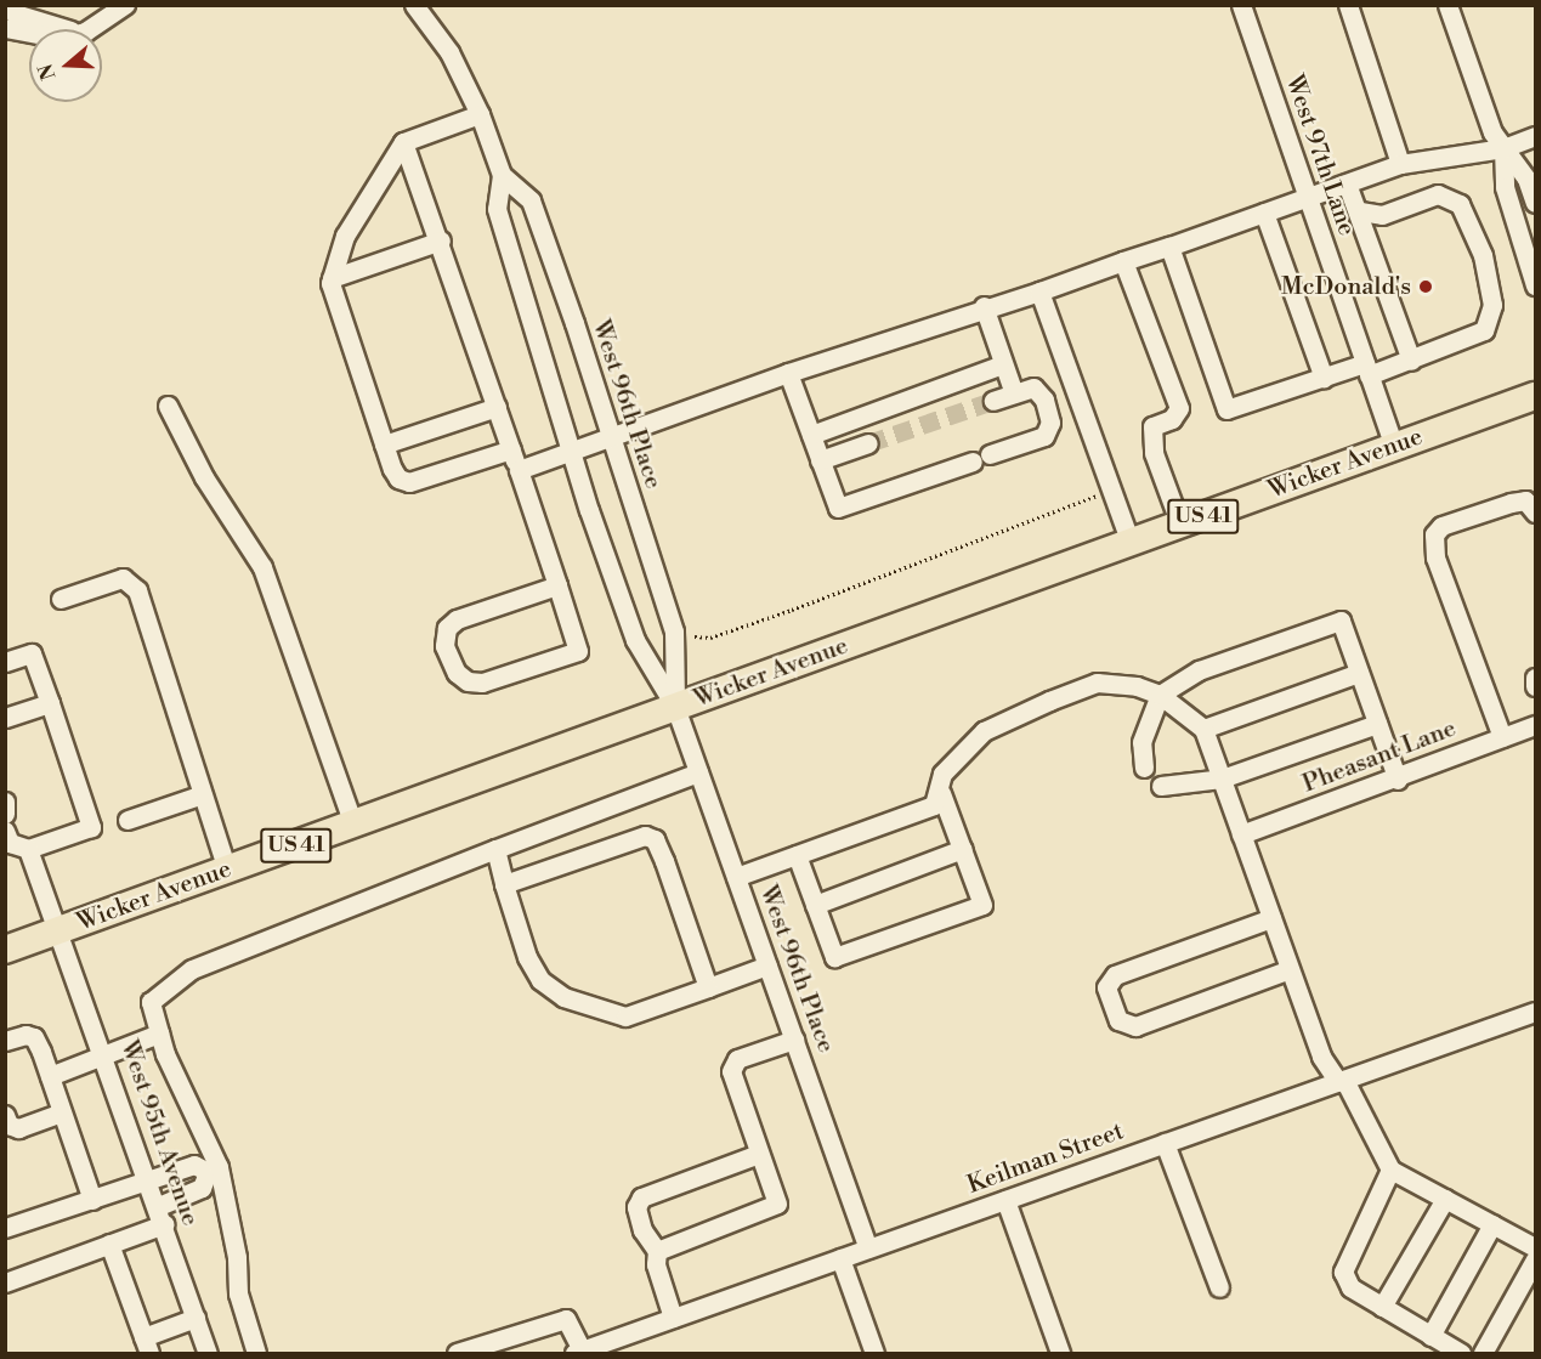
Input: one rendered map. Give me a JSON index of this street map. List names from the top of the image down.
{
  "streets": {
    "highway": ["Wicker Avenue", "US 41"],
    "street": [
      "West 97th Lane",
      "West 96th Place",
      "Pheasant Lane",
      "West 95th Avenue",
      "Keilman Street"
    ]
  },
  "crossings": [
    ["West 97th Lane", "Wicker Avenue"],
    ["West 96th Place", "Wicker Avenue"],
    ["West 96th Place", "Keilman Street"],
    ["Wicker Avenue", "West 95th Avenue"]
  ],
  "places": ["McDonald's"],
  "north": "left"
}
